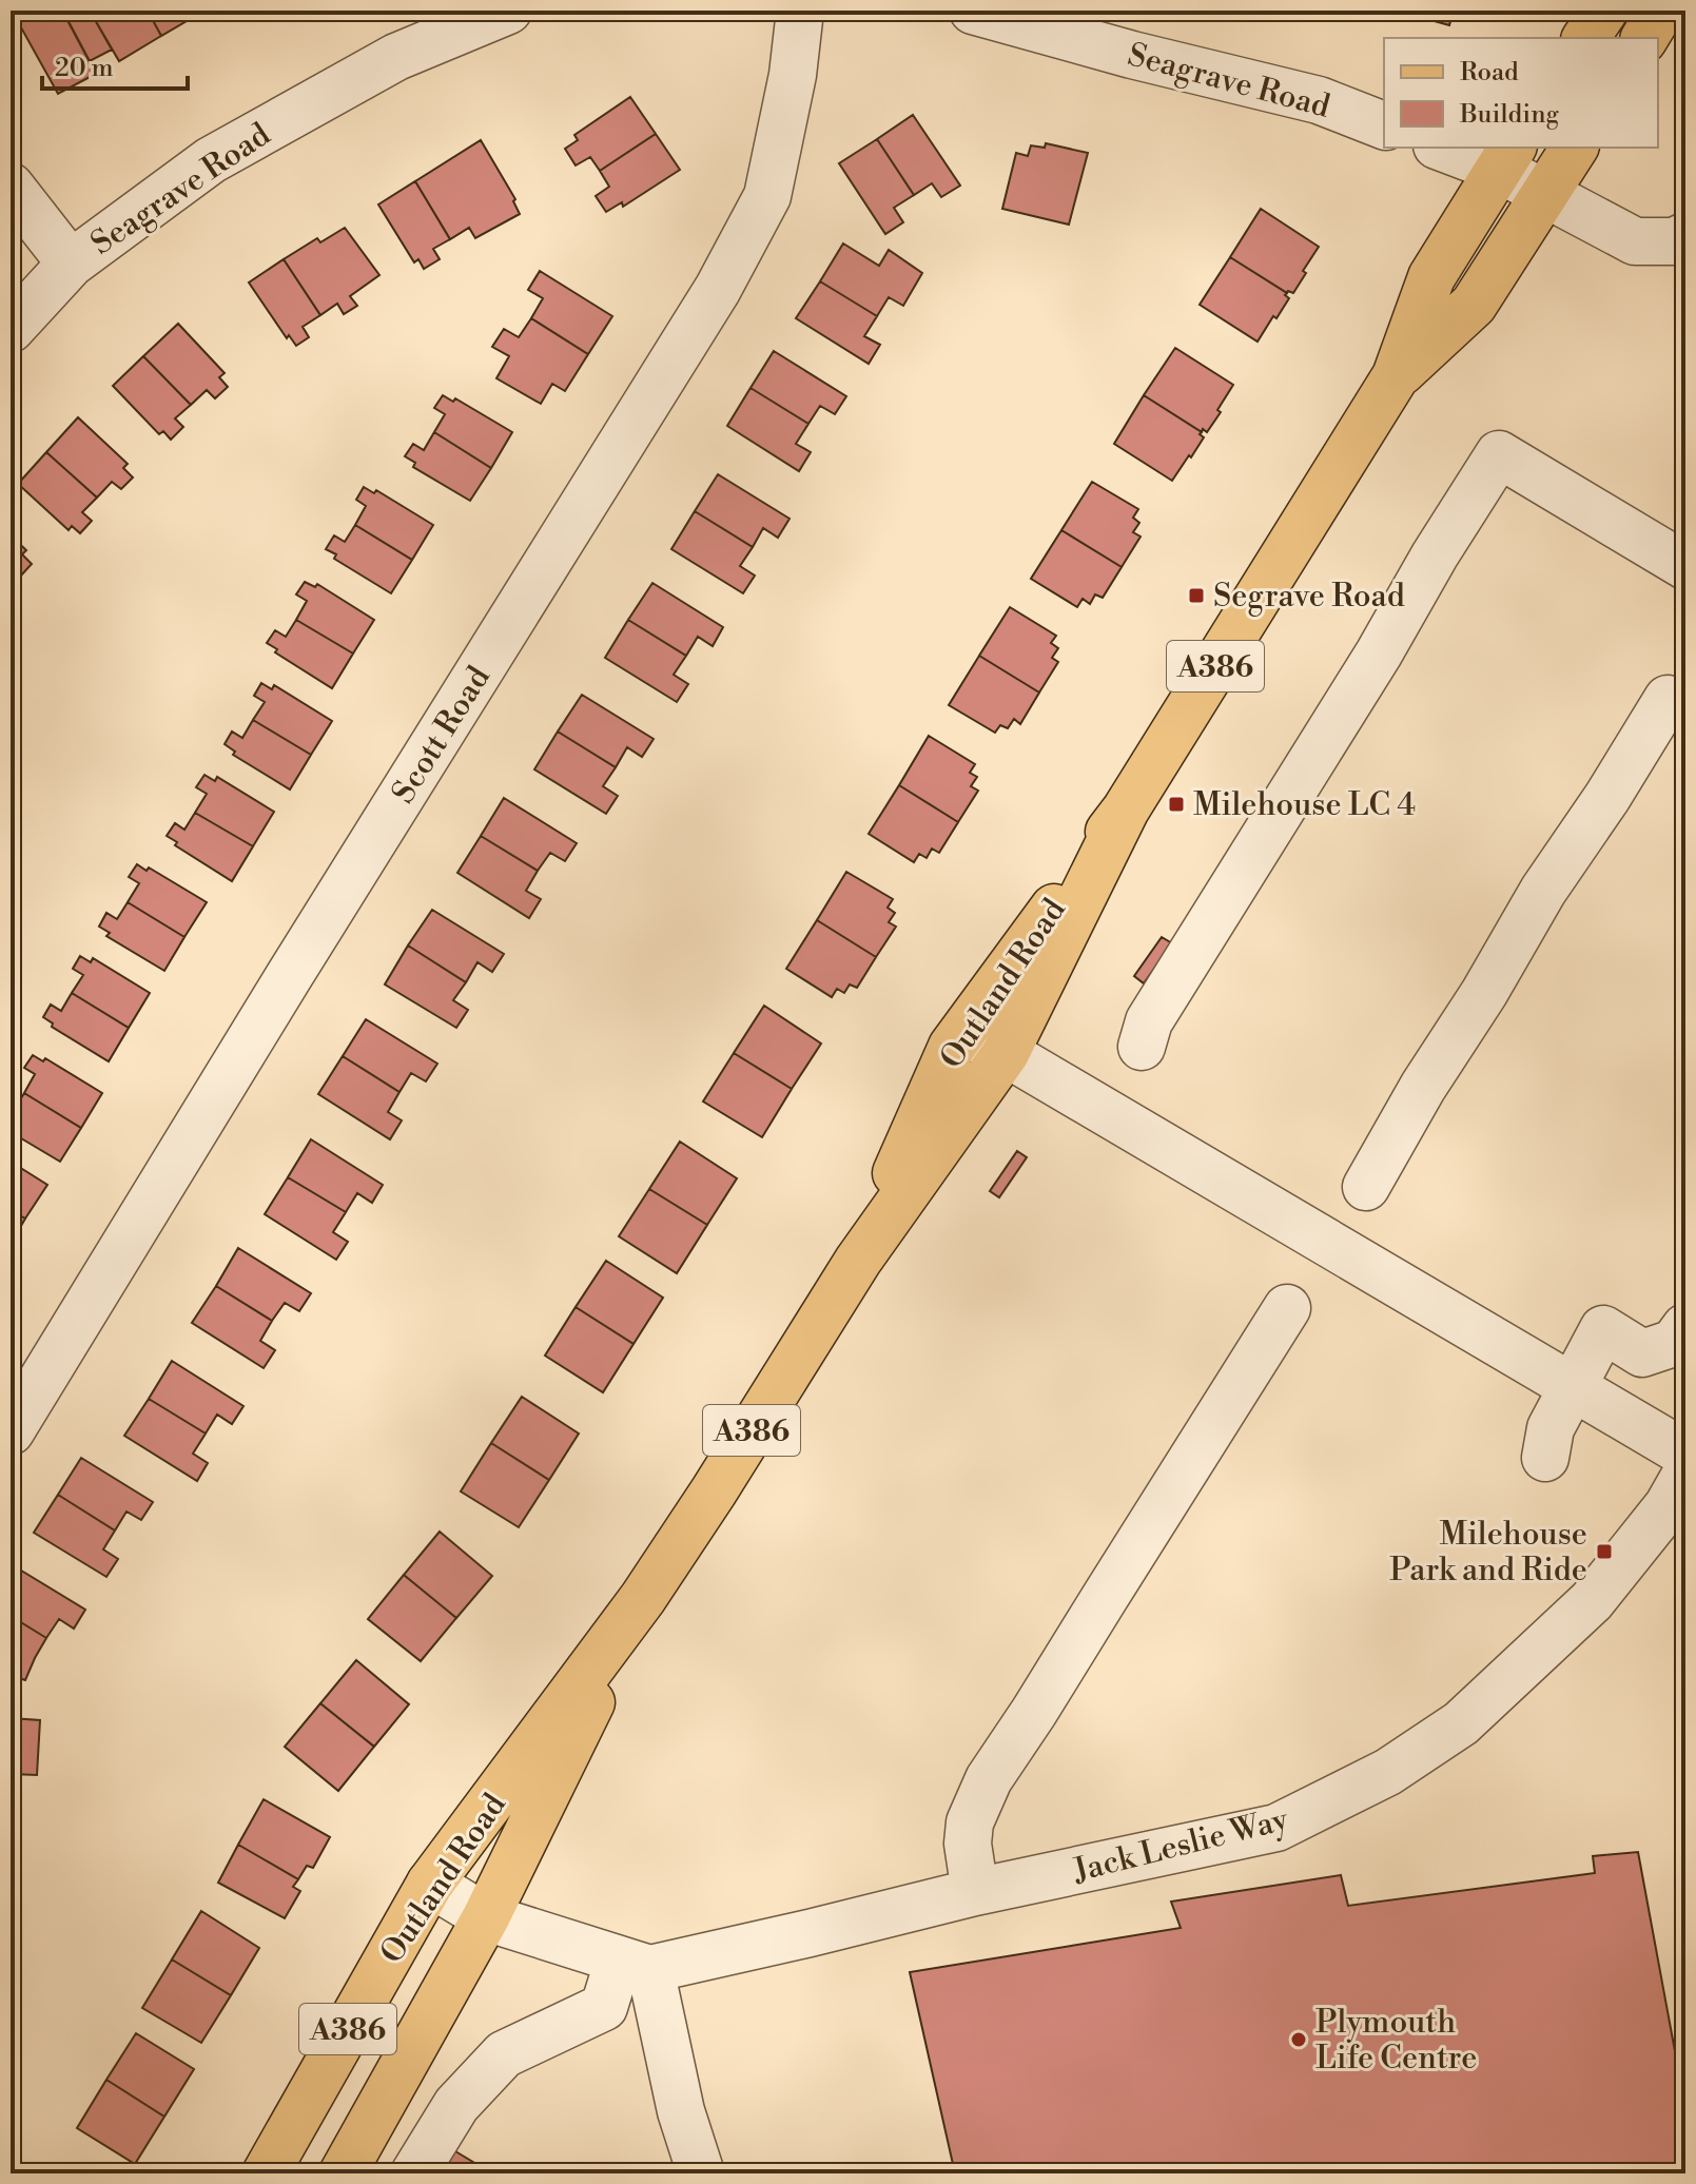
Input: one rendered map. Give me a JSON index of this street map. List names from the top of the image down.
{
  "streets": {
    "main road": ["A386", "Outland Road"],
    "street": ["Seagrave Road", "Scott Road", "Jack Leslie Way"]
  },
  "places": {
    "transit": ["Segrave Road", "Milehouse LC 4", "Milehouse Park and Ride"],
    "other": ["Plymouth Life Centre"]
  },
  "legend": ["Road", "Building"],
  "scale_bar": "20 m"
}
